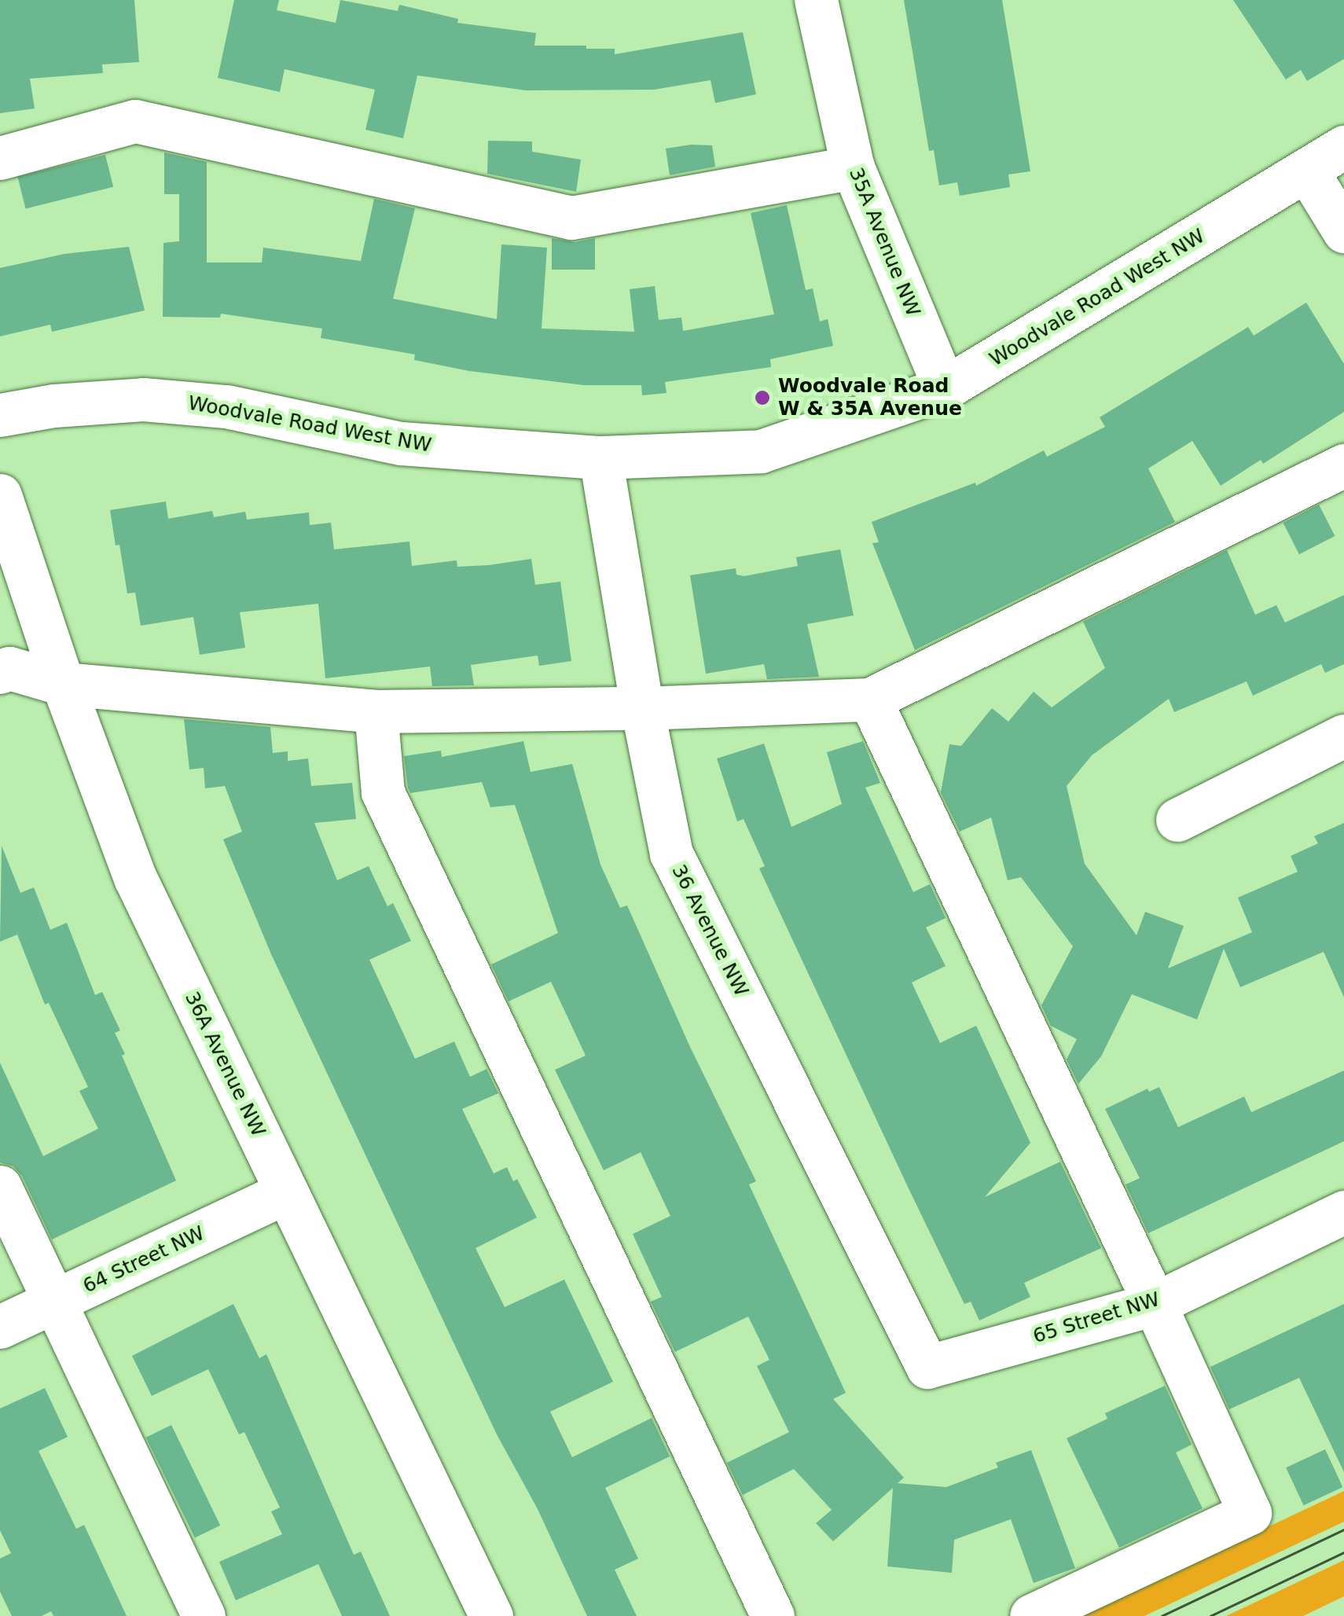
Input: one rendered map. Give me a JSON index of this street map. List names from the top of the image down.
{
  "streets": {
    "street": [
      "35A Avenue NW",
      "Woodvale Road West NW",
      "36 Avenue NW",
      "36A Avenue NW",
      "64 Street NW",
      "65 Street NW"
    ]
  },
  "crossings": [
    ["35A Avenue NW", "Woodvale Road West NW"],
    ["Woodvale Road West NW", "36 Avenue NW"],
    ["36 Avenue NW", "65 Street NW"],
    ["36A Avenue NW", "64 Street NW"]
  ],
  "places": ["Woodvale Road W & 35A Avenue"]
}
